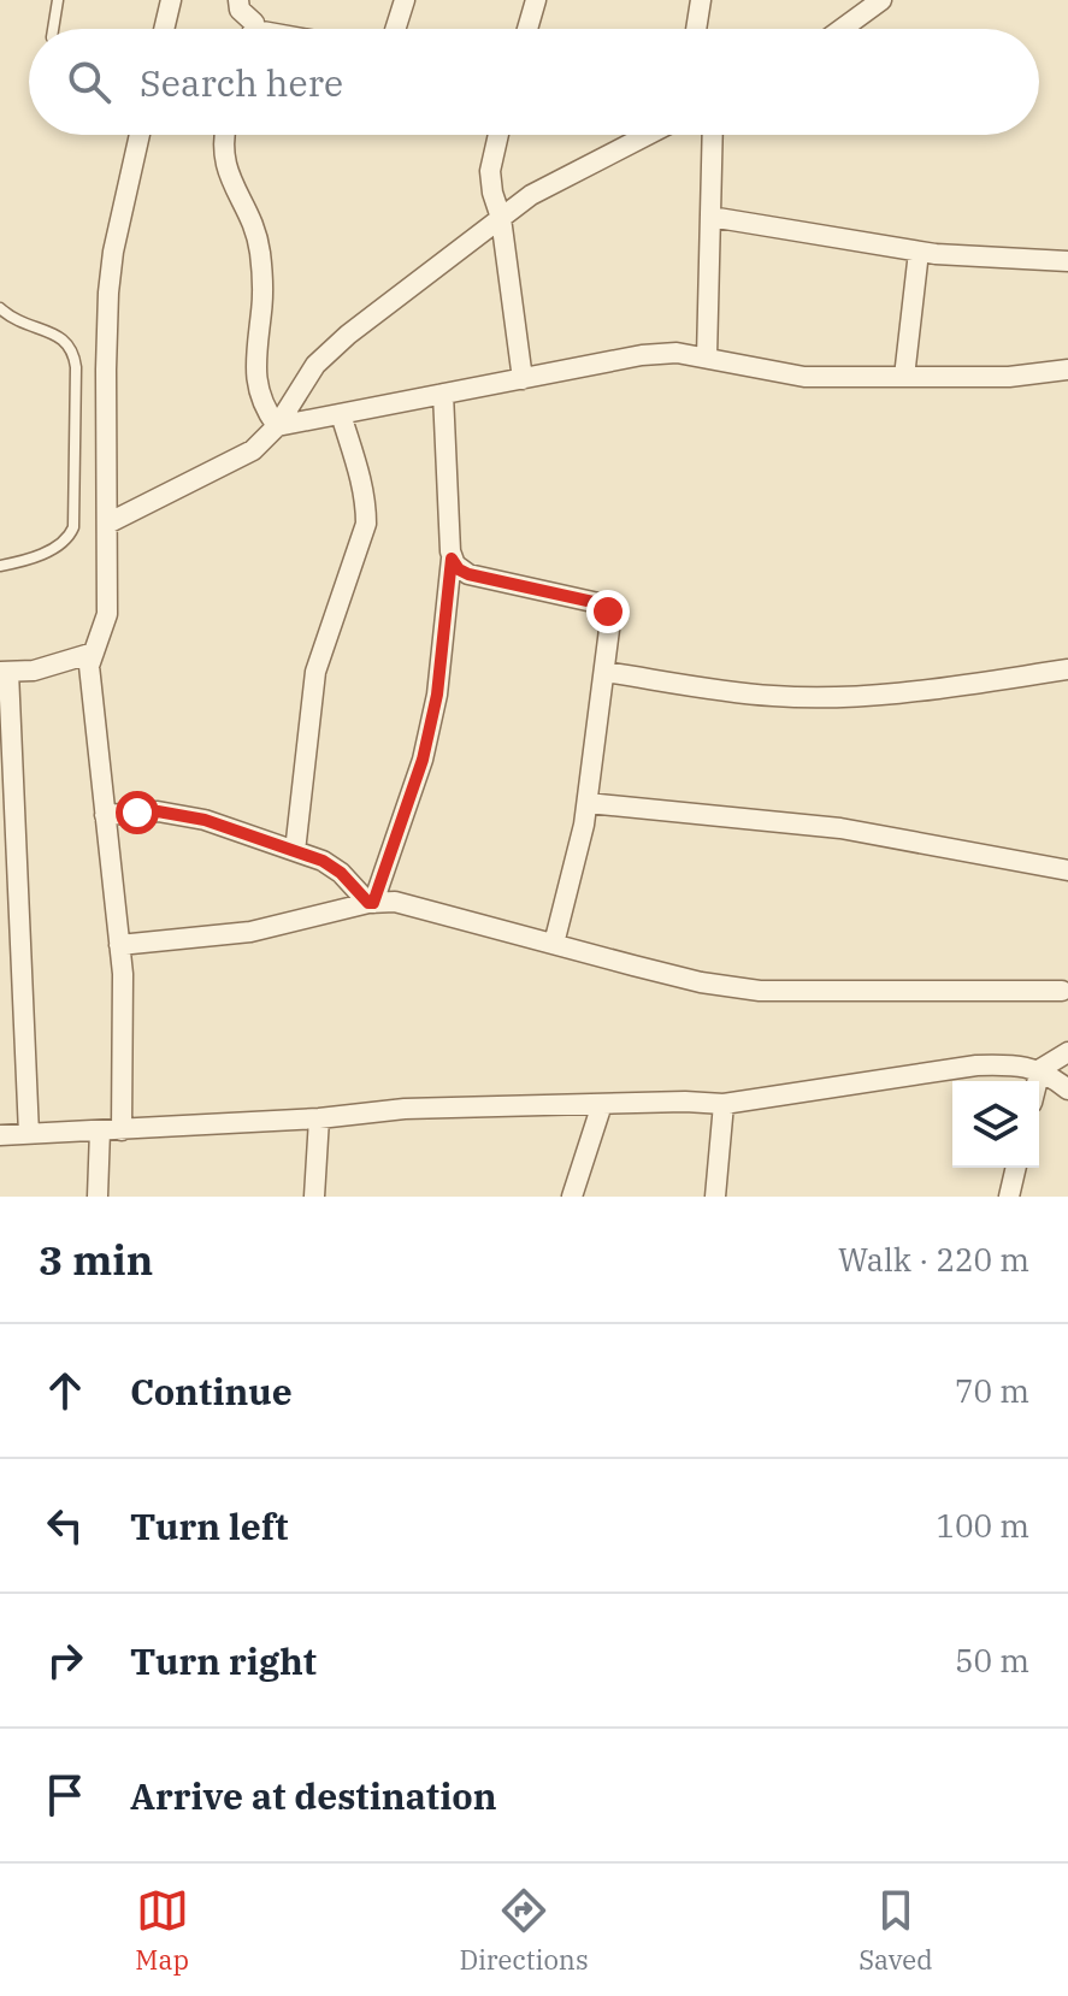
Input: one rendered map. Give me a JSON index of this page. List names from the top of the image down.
{
  "page": {
    "search": "Search here",
    "heading": ["3 min", "Walk · 220 m"],
    "list": [
      ["Continue", "70 m"],
      ["Turn left", "100 m"],
      ["Turn right", "50 m"],
      "Arrive at destination"
    ],
    "nav": ["Map", "Directions", "Saved"]
  }
}
